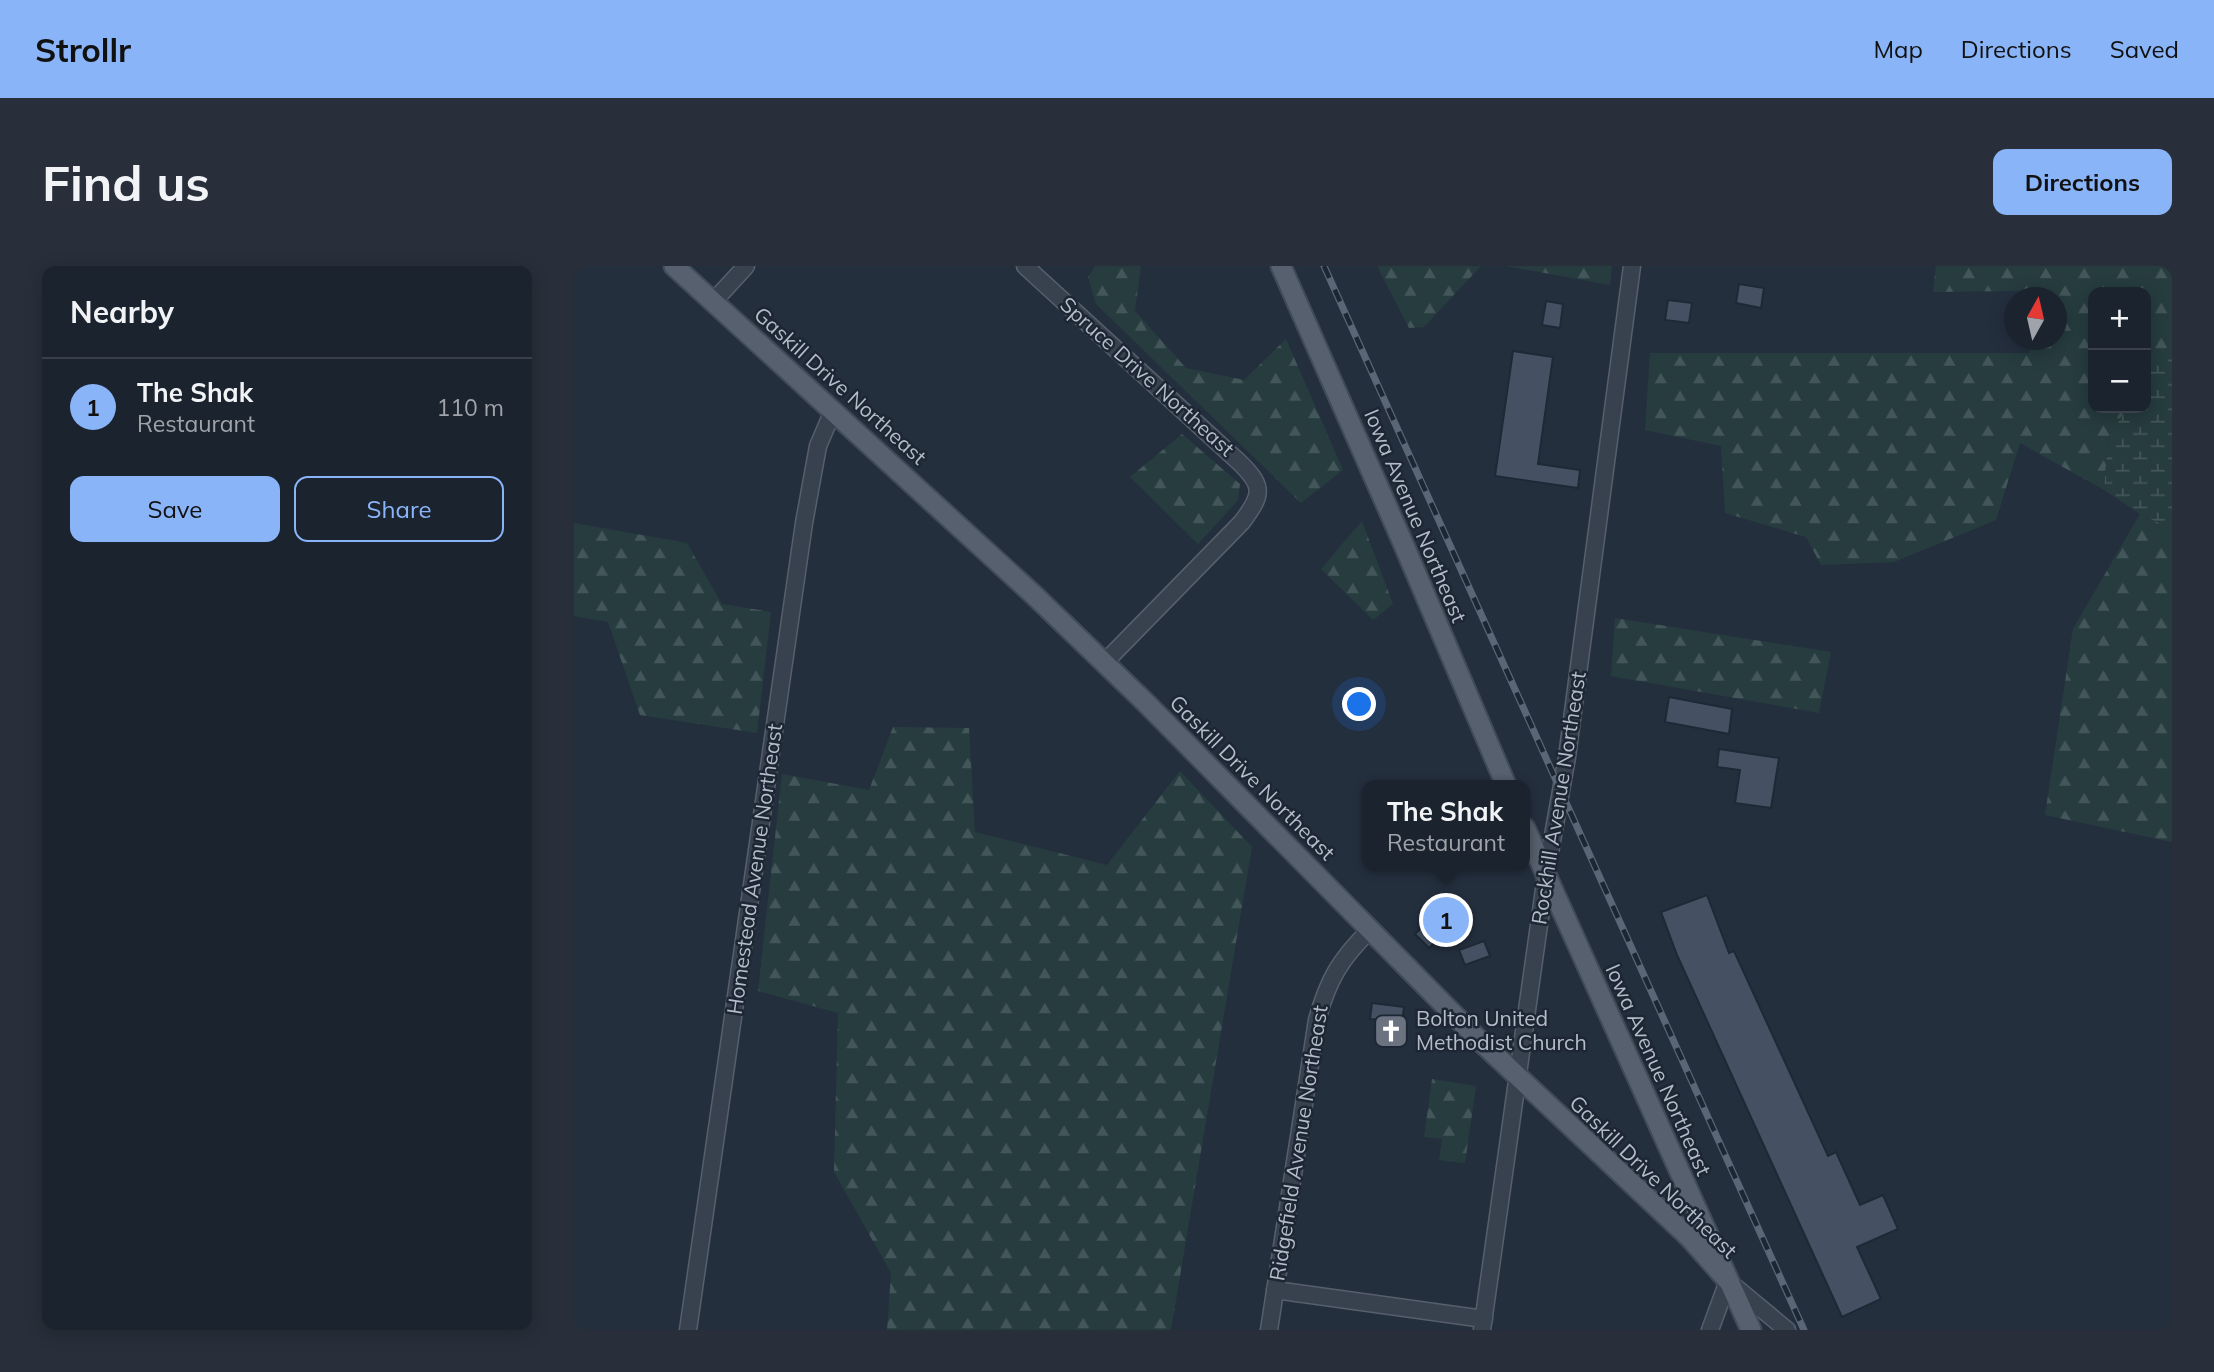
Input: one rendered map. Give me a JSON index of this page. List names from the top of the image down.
{
  "streets": {
    "main road": ["Gaskill Drive Northeast", "Iowa Avenue Northeast"],
    "street": [
      "Spruce Drive Northeast",
      "Rockhill Avenue Northeast",
      "Homestead Avenue Northeast",
      "Ridgefield Avenue Northeast"
    ]
  },
  "crossings": [
    ["Spruce Drive Northeast", "Gaskill Drive Northeast"],
    ["Gaskill Drive Northeast", "Iowa Avenue Northeast"],
    ["Gaskill Drive Northeast", "Rockhill Avenue Northeast"],
    ["Gaskill Drive Northeast", "Homestead Avenue Northeast"],
    ["Gaskill Drive Northeast", "Ridgefield Avenue Northeast"],
    ["Iowa Avenue Northeast", "Rockhill Avenue Northeast"]
  ],
  "places": {
    "church": ["Bolton United Methodist Church"]
  },
  "north": "top",
  "page": {
    "header": "Strollr",
    "nav": ["Map", "Directions", "Saved"],
    "buttons": [
      "Directions",
      ["Save", "Share"]
    ],
    "title": "Find us",
    "heading": "Nearby",
    "map_buttons": ["+", "−"],
    "list": [
      {
        "mark": "1",
        "name": "The Shak",
        "note": "Restaurant",
        "value": "110 m"
      }
    ],
    "popup": ["The Shak", "Restaurant"],
    "pins": "1"
  }
}
